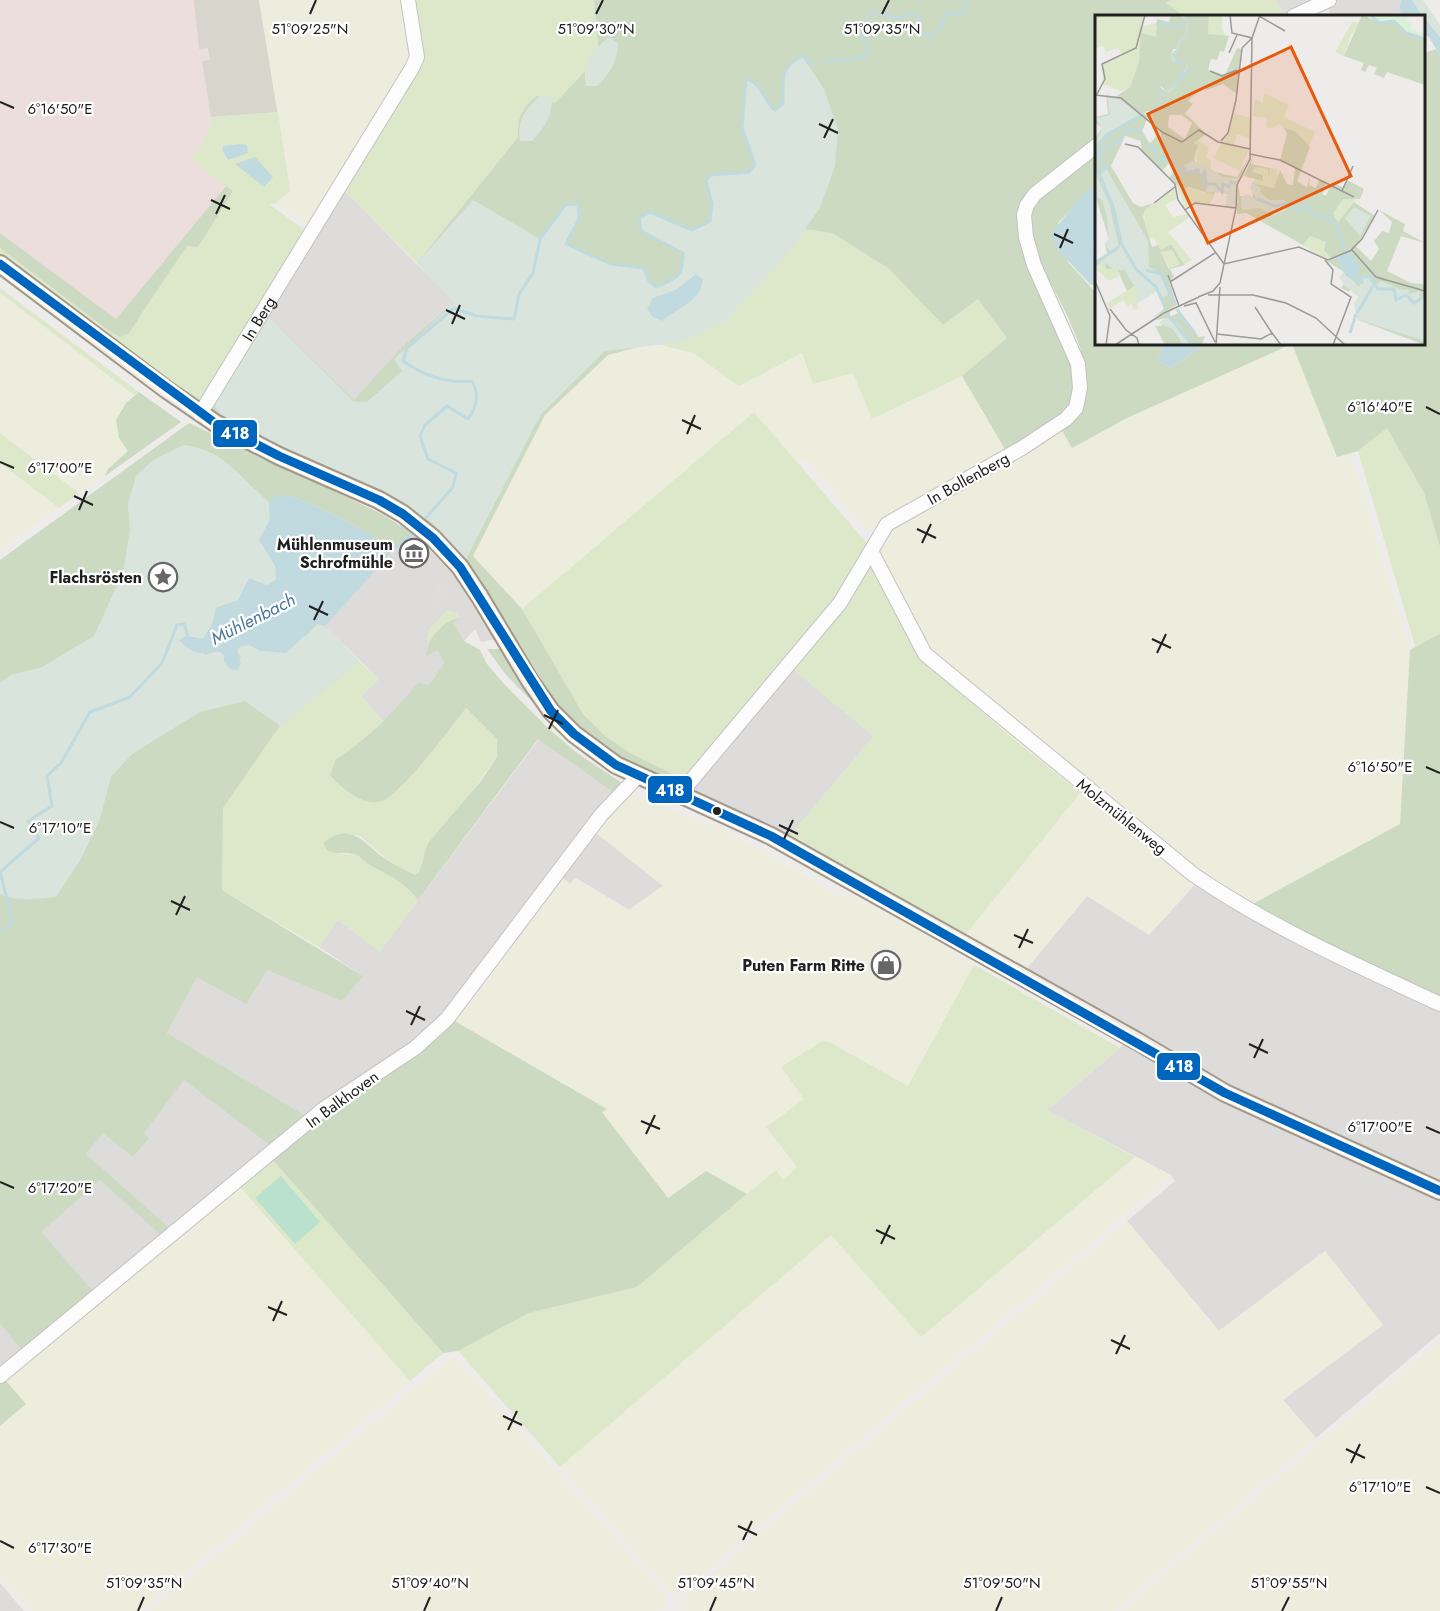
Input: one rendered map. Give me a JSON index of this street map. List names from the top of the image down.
{
  "streets": {
    "street": [
      "In Berg",
      "In Bollenberg",
      "Molzmühlenweg",
      "In Balkhoven"
    ]
  },
  "crossings": [
    ["In Bollenberg", "Molzmühlenweg"]
  ],
  "water": ["Mühlenbach"],
  "places": {
    "museum": ["Mühlenmuseum Schrofmühle"],
    "place": ["Flachsrösten"],
    "shop": ["Puten Farm Ritte"]
  },
  "lines": ["transit line 418"],
  "coordinates": [
    "51°09'25\"N",
    "51°09'30\"N",
    "51°09'35\"N",
    "6°16'50\"E",
    "6°16'40\"E",
    "6°17'00\"E",
    "6°17'10\"E",
    "6°17'20\"E",
    "6°17'30\"E",
    "51°09'40\"N",
    "51°09'45\"N",
    "51°09'50\"N",
    "51°09'55\"N"
  ]
}
